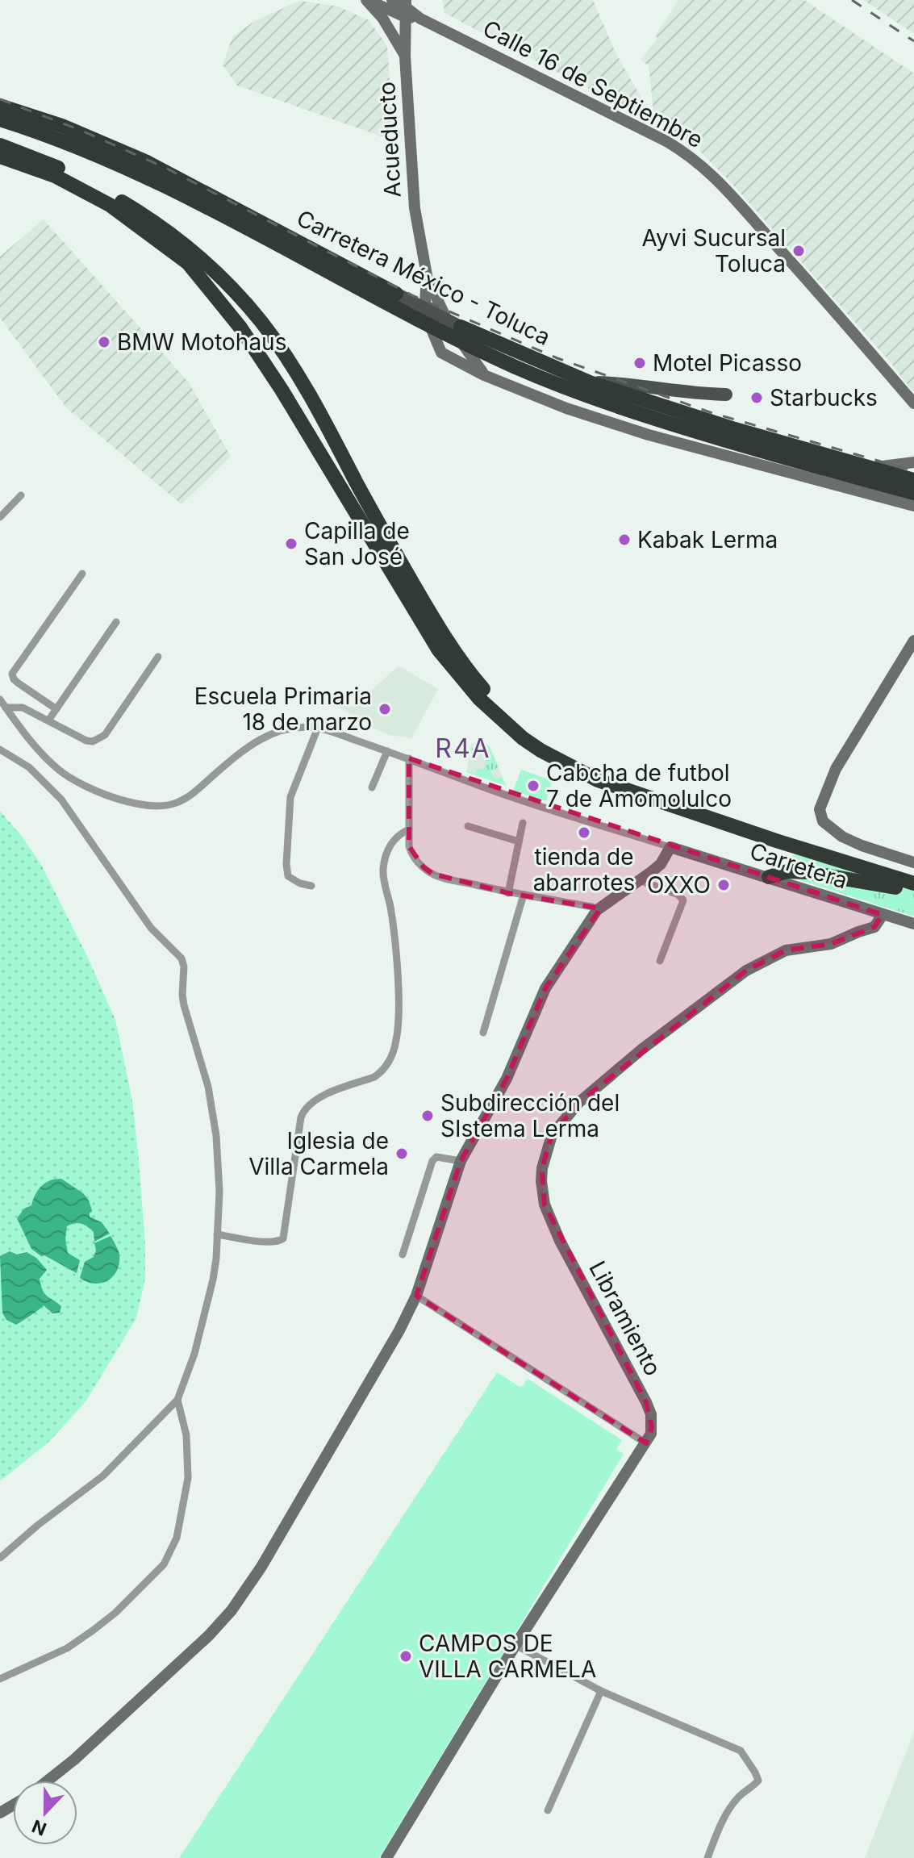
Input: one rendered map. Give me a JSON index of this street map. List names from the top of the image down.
{
  "streets": {
    "highway": ["Carretera México - Toluca"],
    "main road": [
      "Calle 16 de Septiembre",
      "Acueducto",
      "Carretera",
      "Libramiento"
    ]
  },
  "crossings": [
    ["Calle 16 de Septiembre", "Acueducto"],
    ["Carretera", "Libramiento"]
  ],
  "districts": ["R4A"],
  "places": [
    "Ayvi Sucursal Toluca",
    "BMW Motohaus",
    "Motel Picasso",
    "Starbucks",
    "Kabak Lerma",
    "Capilla de San José",
    "Escuela Primaria 18 de marzo",
    "Cabcha de futbol 7 de Amomolulco",
    "tienda de abarrotes",
    "OXXO",
    "Subdirección del SIstema Lerma",
    "Iglesia de Villa Carmela",
    "CAMPOS DE VILLA CARMELA"
  ],
  "north": "bottom"
}
